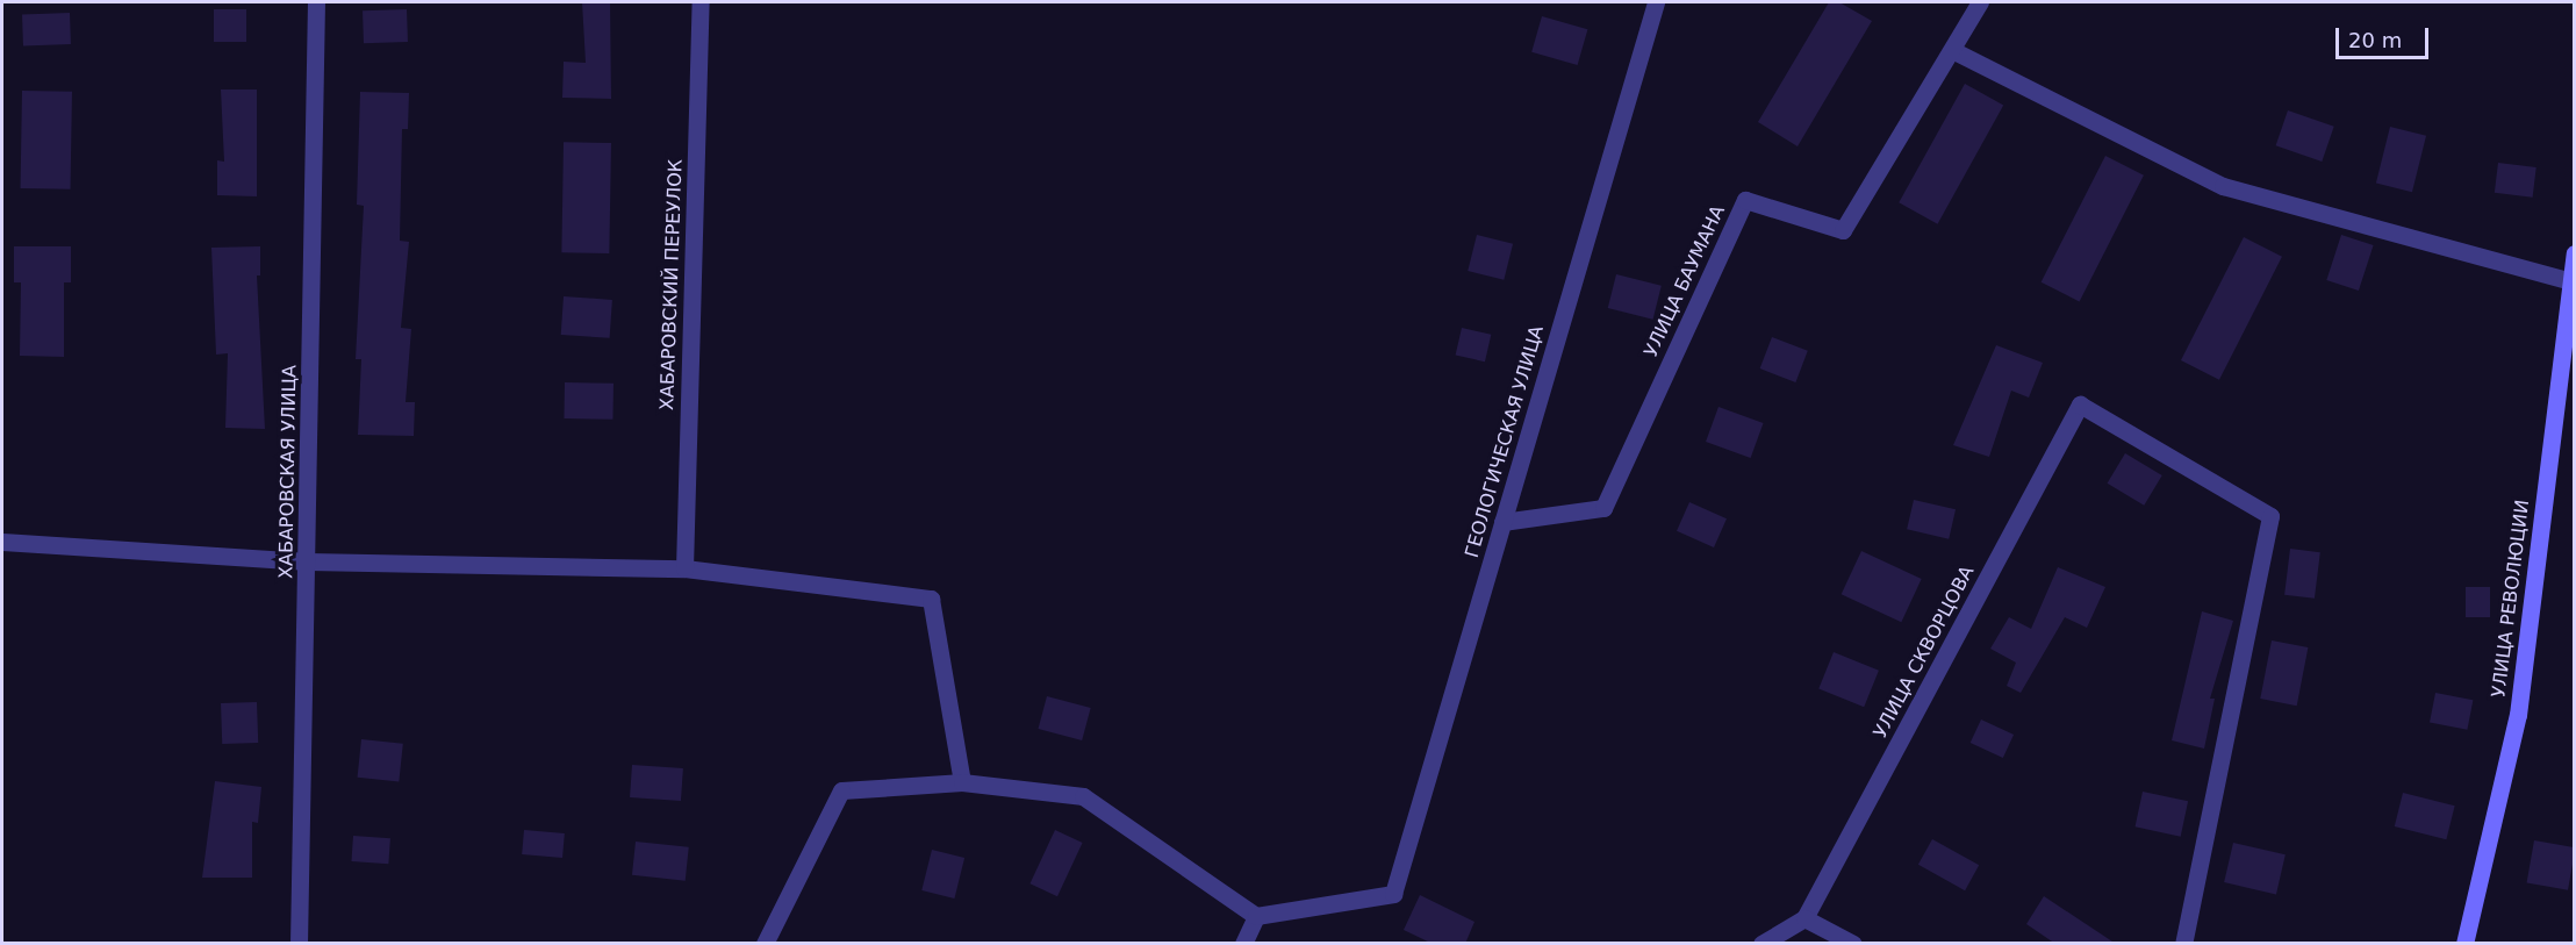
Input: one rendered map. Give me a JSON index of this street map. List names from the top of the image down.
{
  "streets": {
    "street": [
      "УЛИЦА БАУМАНА",
      "ХАБАРОВСКИЙ ПЕРЕУЛОК",
      "ГЕОЛОГИЧЕСКАЯ УЛИЦА",
      "ХАБАРОВСКАЯ УЛИЦА",
      "УЛИЦА РЕВОЛЮЦИИ",
      "УЛИЦА СКВОРЦОВА"
    ]
  },
  "crossings": [
    ["УЛИЦА БАУМАНА", "ГЕОЛОГИЧЕСКАЯ УЛИЦА"]
  ],
  "scale_bar": "20 m"
}
